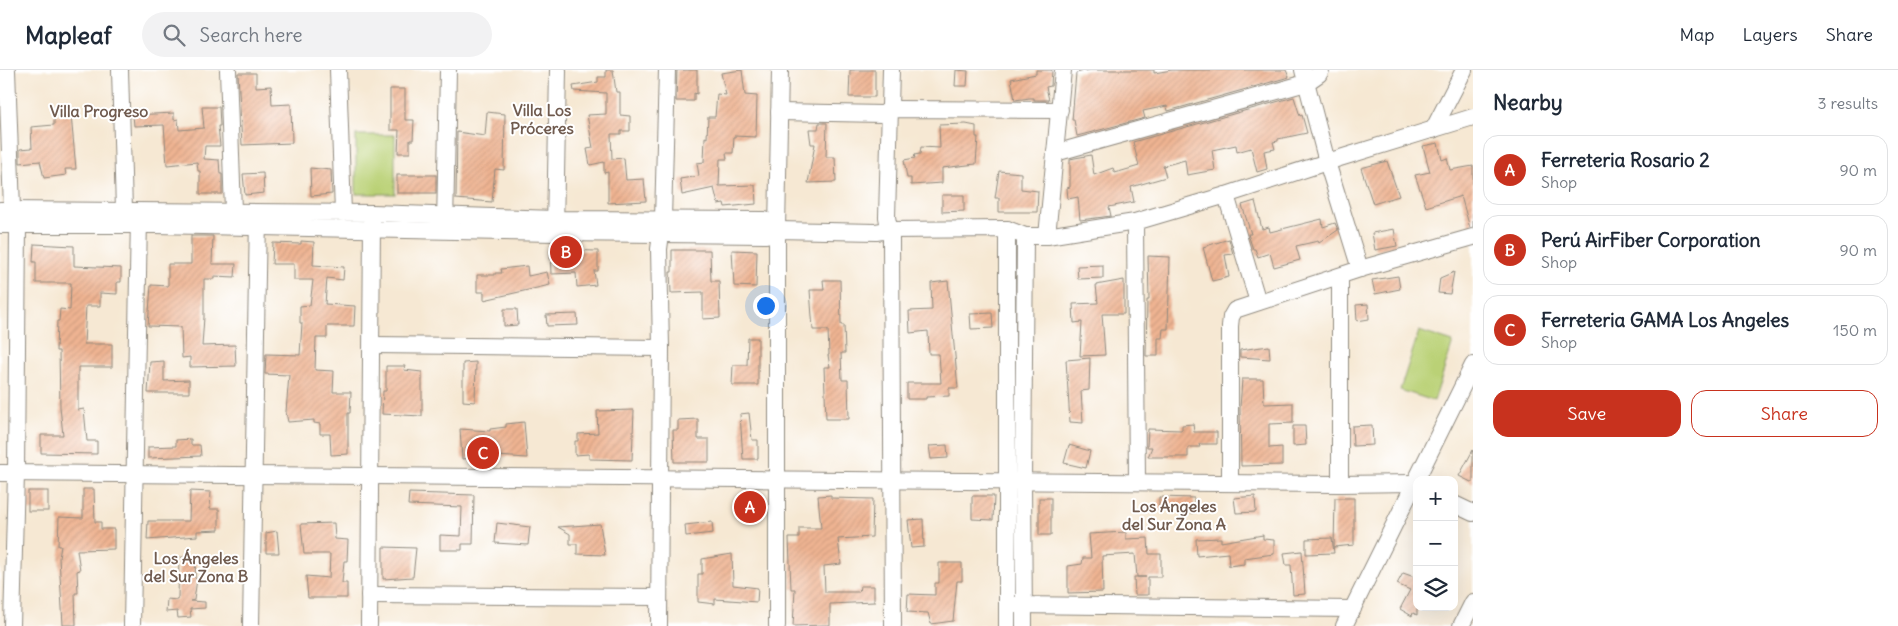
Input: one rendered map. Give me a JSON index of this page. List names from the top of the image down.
{
  "districts": [
    "Villa Los Próceres",
    "Villa Progreso",
    "Los Ángeles del Sur Zona A",
    "Los Ángeles del Sur Zona B"
  ],
  "page": {
    "header": "Mapleaf",
    "search": "Search here",
    "nav": ["Map", "Layers", "Share"],
    "heading": ["Nearby", "3 results"],
    "list": [
      {
        "mark": "A",
        "name": "Ferreteria Rosario 2",
        "note": "Shop",
        "value": "90 m"
      },
      {
        "mark": "B",
        "name": "Perú AirFiber Corporation",
        "note": "Shop",
        "value": "90 m"
      },
      {
        "mark": "C",
        "name": "Ferreteria GAMA Los Angeles",
        "note": "Shop",
        "value": "150 m"
      }
    ],
    "pins": ["B", "C", "A"],
    "buttons": ["Save", "Share"],
    "map_buttons": ["+", "−"]
  }
}
